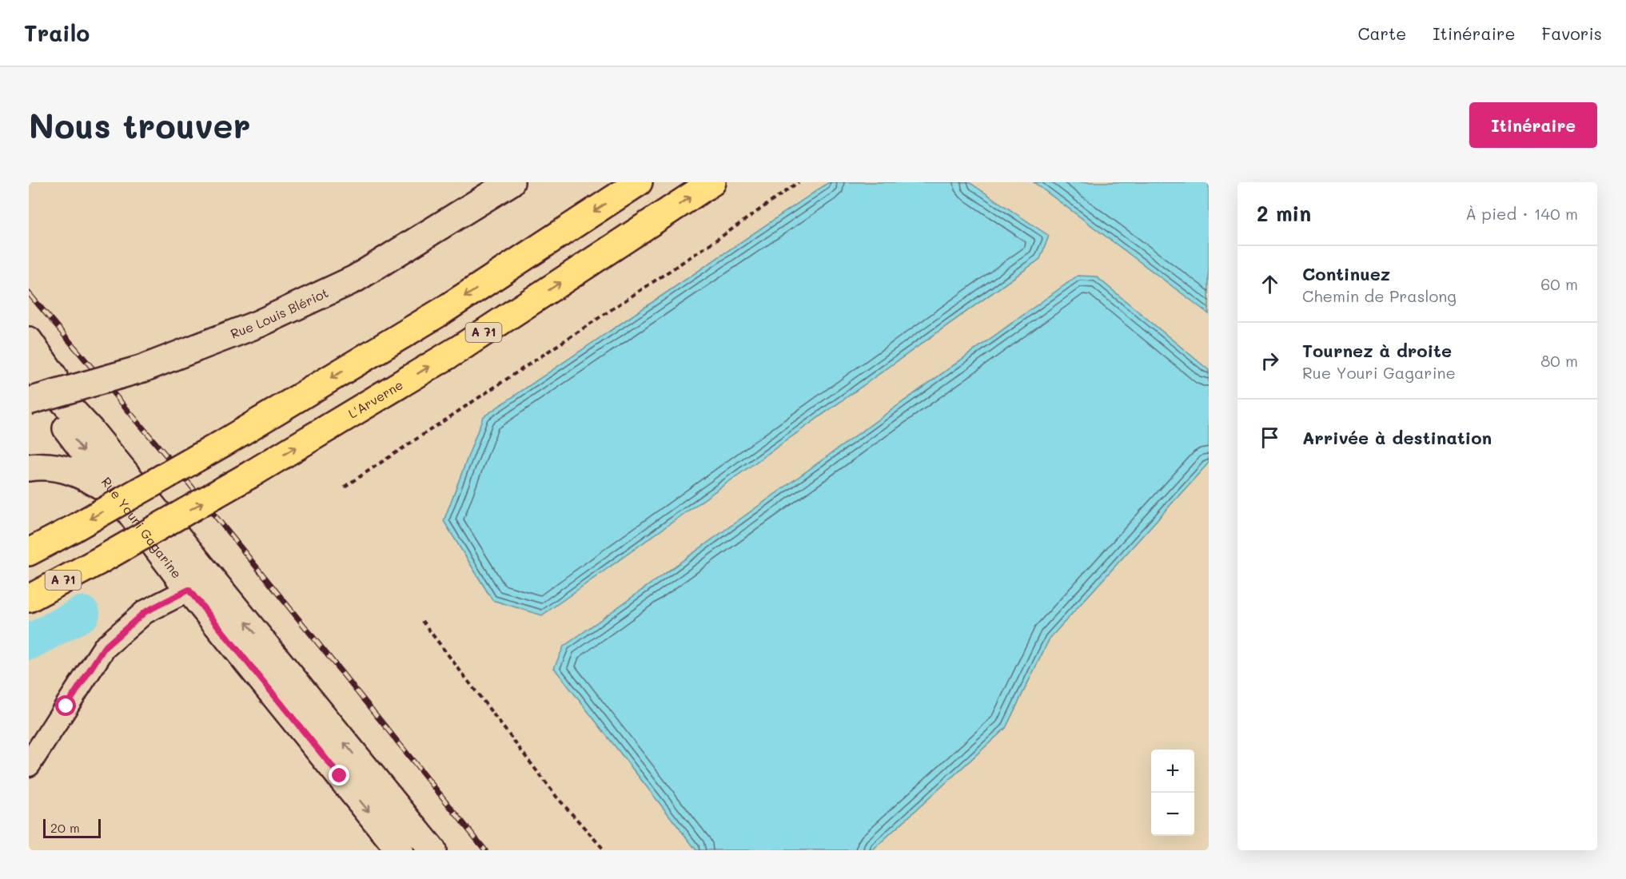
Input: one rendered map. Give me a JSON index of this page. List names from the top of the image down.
{
  "streets": {
    "highway": ["A 71", "L'Arverne"],
    "main road": ["Rue Louis Blériot", "Rue Youri Gagarine"]
  },
  "scale_bar": "20 m",
  "page": {
    "header": "Trailo",
    "nav": ["Carte", "Itinéraire", "Favoris"],
    "buttons": "Itinéraire",
    "title": "Nous trouver",
    "heading": ["2 min", "À pied · 140 m"],
    "list": [
      ["Continuez", "Chemin de Praslong", "60 m"],
      ["Tournez à droite", "Rue Youri Gagarine", "80 m"],
      "Arrivée à destination"
    ],
    "map_buttons": ["+", "−"],
    "scale": "20 m"
  }
}
